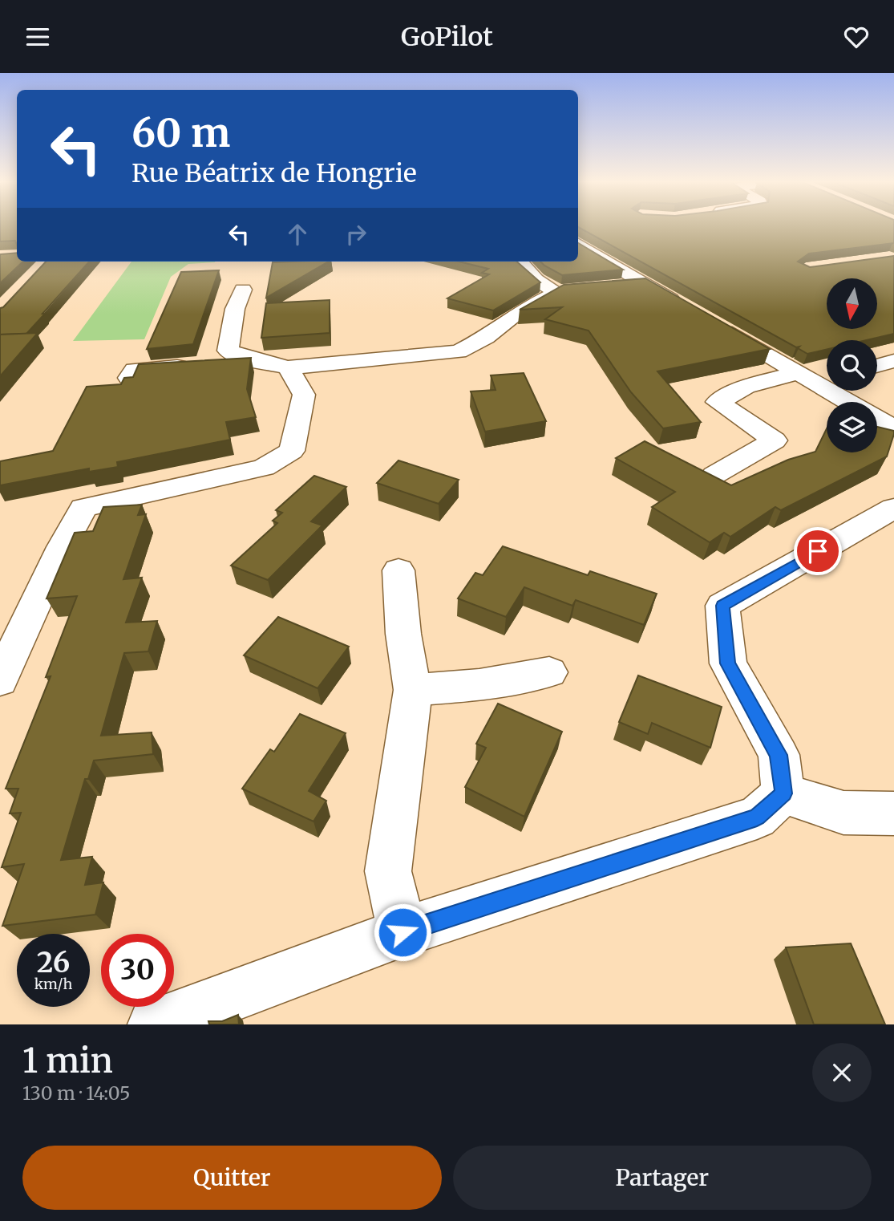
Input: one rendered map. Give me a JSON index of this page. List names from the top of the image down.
{
  "north": "bottom",
  "page": {
    "header": "GoPilot",
    "turn": ["60 m", "Rue Béatrix de Hongrie"],
    "speed": "26 km/h",
    "limit": "30",
    "heading": ["1 min", "130 m · 14:05"],
    "buttons": ["Quitter", "Partager"]
  }
}
